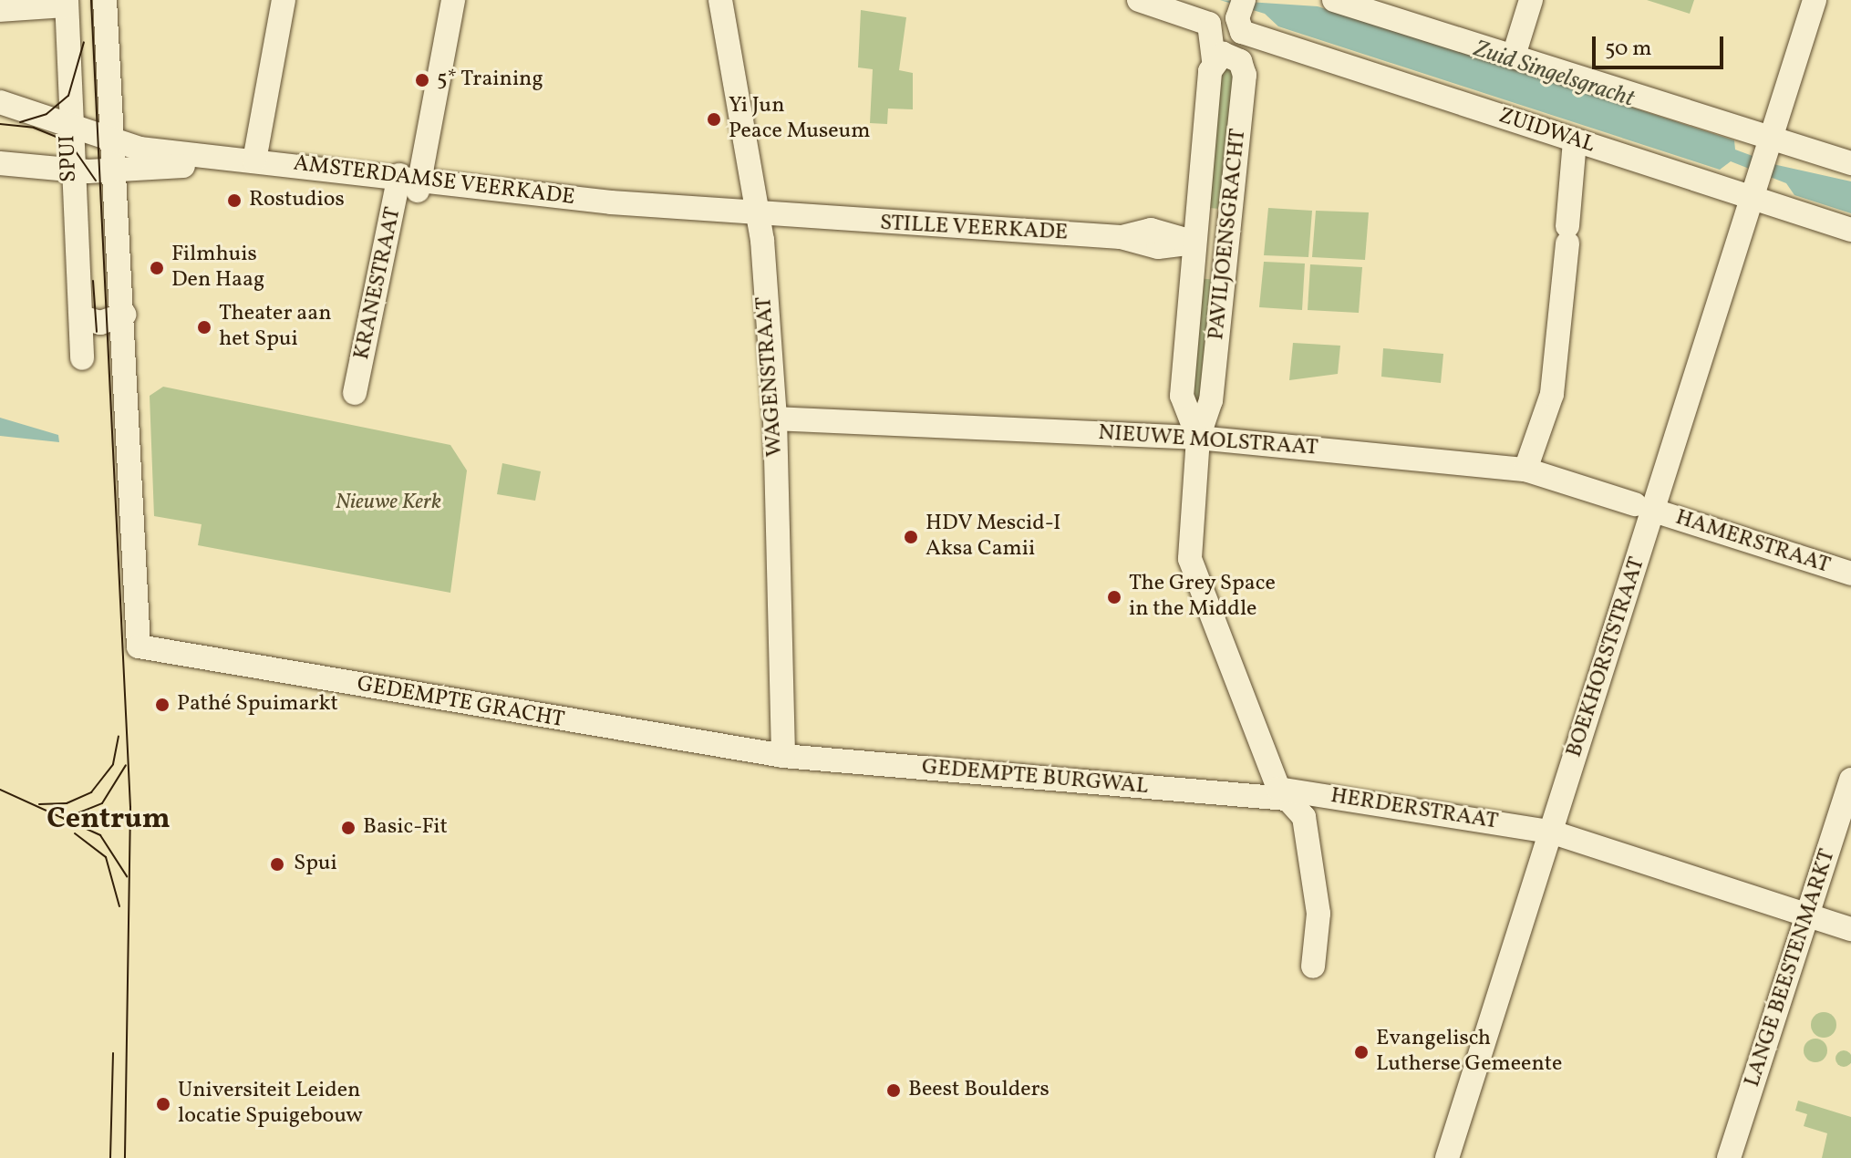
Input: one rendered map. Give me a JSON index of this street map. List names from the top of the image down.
{
  "streets": {
    "street": [
      "ZUIDWAL",
      "SPUI",
      "AMSTERDAMSE VEERKADE",
      "STILLE VEERKADE",
      "PAVILJOENSGRACHT",
      "KRANESTRAAT",
      "WAGENSTRAAT",
      "NIEUWE MOLSTRAAT",
      "HAMERSTRAAT",
      "BOEKHORSTSTRAAT",
      "GEDEMPTE GRACHT",
      "GEDEMPTE BURGWAL",
      "HERDERSTRAAT",
      "LANGE BEESTENMARKT"
    ]
  },
  "crossings": [
    ["ZUIDWAL", "BOEKHORSTSTRAAT"],
    ["SPUI", "AMSTERDAMSE VEERKADE"],
    ["SPUI", "GEDEMPTE GRACHT"],
    ["AMSTERDAMSE VEERKADE", "STILLE VEERKADE"],
    ["AMSTERDAMSE VEERKADE", "KRANESTRAAT"],
    ["AMSTERDAMSE VEERKADE", "WAGENSTRAAT"],
    ["STILLE VEERKADE", "PAVILJOENSGRACHT"],
    ["STILLE VEERKADE", "WAGENSTRAAT"],
    ["PAVILJOENSGRACHT", "NIEUWE MOLSTRAAT"],
    ["PAVILJOENSGRACHT", "GEDEMPTE BURGWAL"],
    ["PAVILJOENSGRACHT", "HERDERSTRAAT"],
    ["WAGENSTRAAT", "NIEUWE MOLSTRAAT"],
    ["WAGENSTRAAT", "GEDEMPTE GRACHT"],
    ["WAGENSTRAAT", "GEDEMPTE BURGWAL"],
    ["NIEUWE MOLSTRAAT", "HAMERSTRAAT"],
    ["NIEUWE MOLSTRAAT", "BOEKHORSTSTRAAT"],
    ["HAMERSTRAAT", "BOEKHORSTSTRAAT"],
    ["BOEKHORSTSTRAAT", "HERDERSTRAAT"],
    ["GEDEMPTE GRACHT", "GEDEMPTE BURGWAL"],
    ["GEDEMPTE BURGWAL", "HERDERSTRAAT"],
    ["HERDERSTRAAT", "LANGE BEESTENMARKT"]
  ],
  "districts": ["Centrum"],
  "water": ["Zuid Singelsgracht"],
  "parks": ["Nieuwe Kerk"],
  "places": [
    "5* Training",
    "Yi Jun Peace Museum",
    "Rostudios",
    "Filmhuis Den Haag",
    "Theater aan het Spui",
    "HDV Mescid-I Aksa Camii",
    "The Grey Space in the Middle",
    "Pathé Spuimarkt",
    "Basic-Fit",
    "Spui",
    "Evangelisch Lutherse Gemeente",
    "Beest Boulders",
    "Universiteit Leiden locatie Spuigebouw"
  ],
  "scale_bar": "50 m"
}
